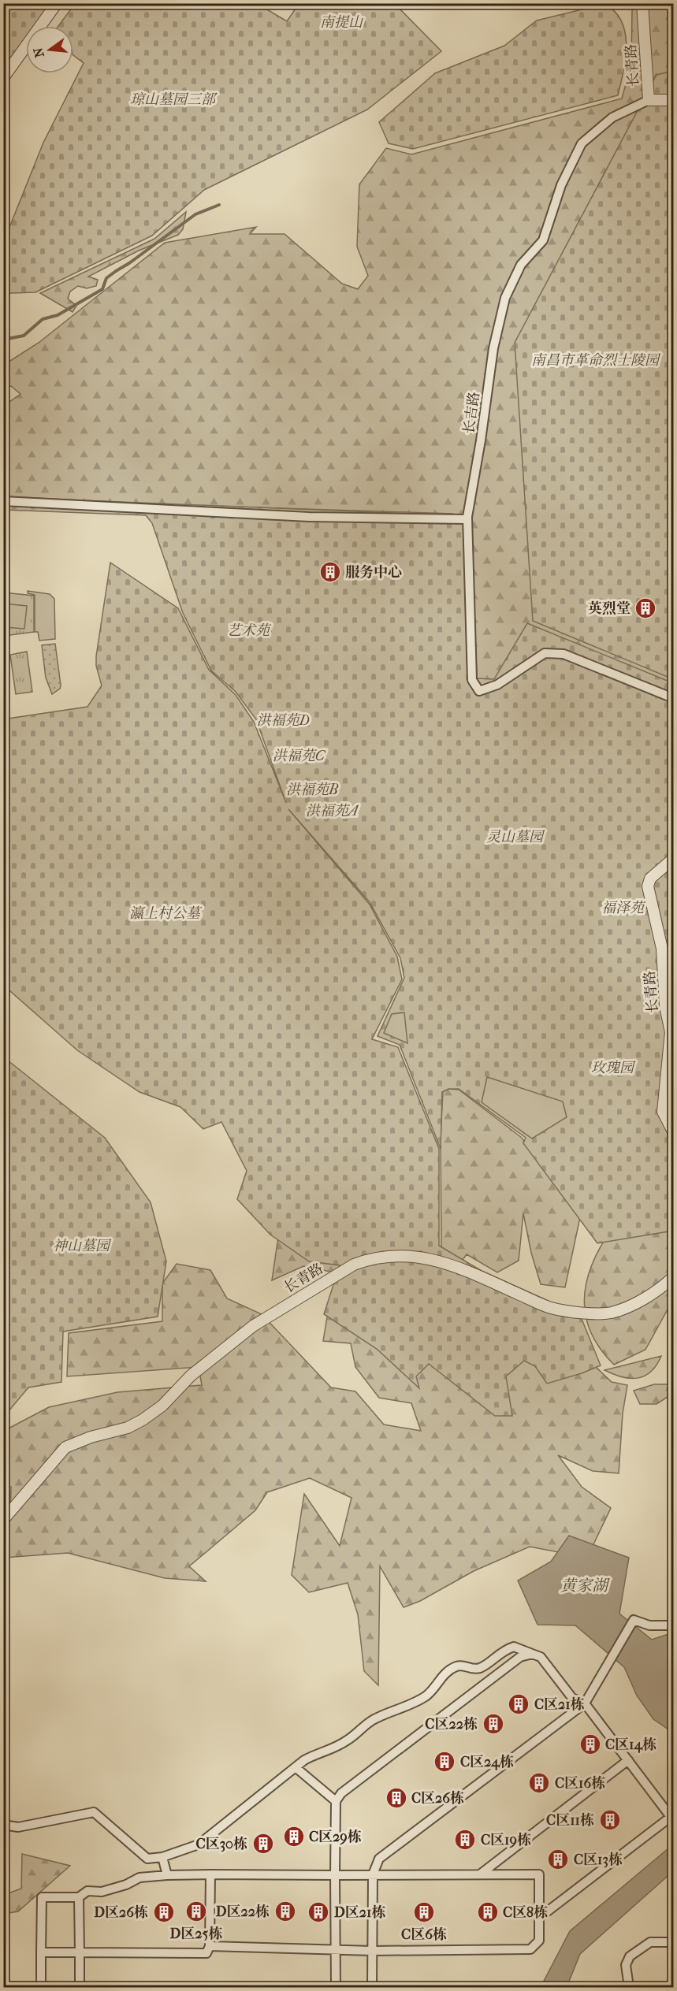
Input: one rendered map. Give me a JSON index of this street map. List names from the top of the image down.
{
  "streets": {
    "street": ["长青路", "长吉路"]
  },
  "crossings": [
    ["长青路", "长吉路"]
  ],
  "water": ["黄家湖"],
  "parks": [
    "南提山",
    "琼山墓园三部",
    "南昌市革命烈士陵园",
    "艺术苑",
    "洪福苑D",
    "洪福苑C",
    "洪福苑B",
    "洪福苑A",
    "灵山墓园",
    "福泽苑",
    "瀛上村公墓",
    "玫瑰园",
    "神山墓园"
  ],
  "places": {
    "building": [
      "服务中心",
      "英烈堂",
      "C区21栋",
      "C区22栋",
      "C区14栋",
      "C区24栋",
      "C区16栋",
      "C区26栋",
      "C区11栋",
      "C区29栋",
      "C区19栋",
      "C区30栋",
      "C区13栋",
      "D区25栋",
      "D区22栋",
      "D区26栋",
      "D区21栋",
      "C区6栋",
      "C区8栋"
    ]
  },
  "north": "left"
}
